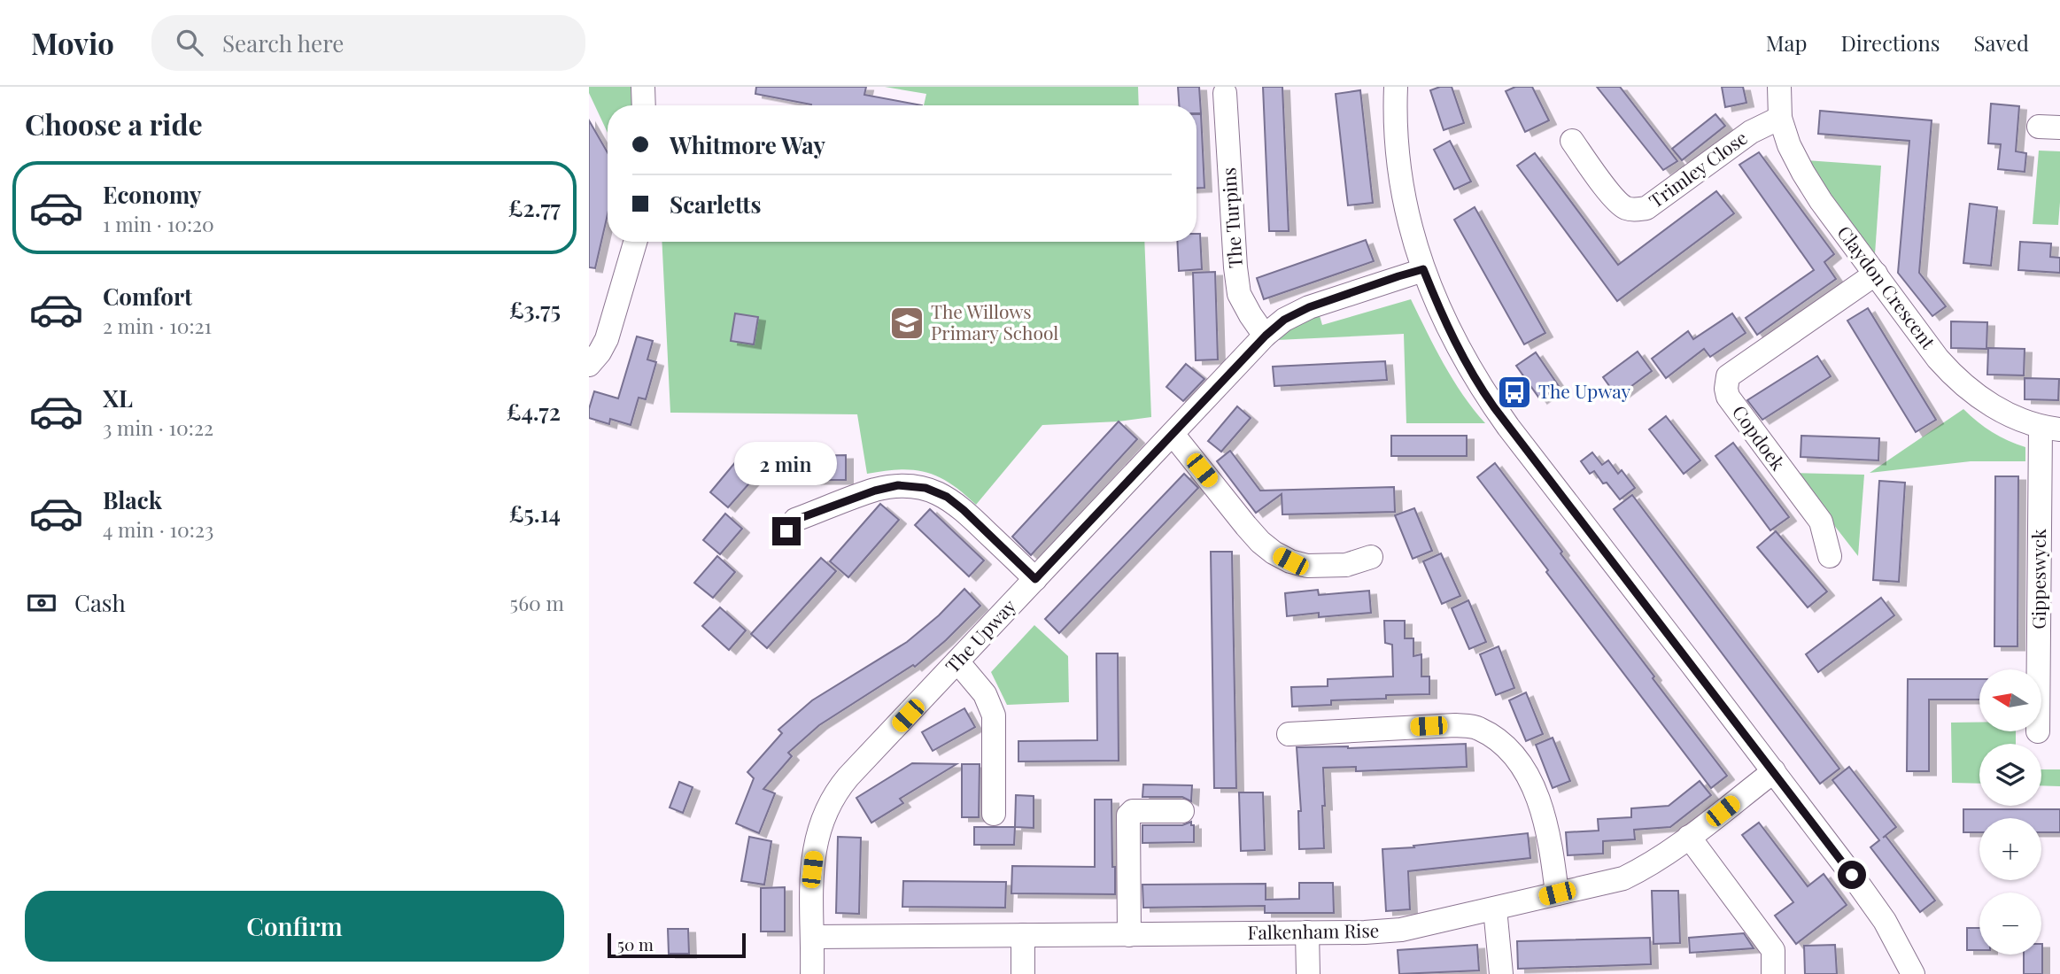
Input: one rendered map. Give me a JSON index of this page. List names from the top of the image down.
{
  "streets": {
    "street": [
      "Trimley Close",
      "The Turpins",
      "Claydon Crescent",
      "Copdoek",
      "Gippeswyck",
      "The Upway",
      "Falkenham Rise"
    ]
  },
  "crossings": [
    ["Trimley Close", "Claydon Crescent"],
    ["The Turpins", "The Upway"],
    ["Claydon Crescent", "Gippeswyck"],
    ["The Upway", "Falkenham Rise"]
  ],
  "places": {
    "school or university": ["The Willows Primary School"],
    "bus stop": ["The Upway"]
  },
  "scale_bar": "50 m",
  "north": "left",
  "page": {
    "header": "Movio",
    "search": "Search here",
    "nav": ["Map", "Directions", "Saved"],
    "heading": "Choose a ride",
    "banner": ["Whitmore Way", "Scarletts"],
    "list": [
      {
        "name": "Economy",
        "note": "1 min · 10:20",
        "value": "£2.77"
      },
      {
        "name": "Comfort",
        "note": "2 min · 10:21",
        "value": "£3.75"
      },
      {
        "name": "XL",
        "note": "3 min · 10:22",
        "value": "£4.72"
      },
      {
        "name": "Black",
        "note": "4 min · 10:23",
        "value": "£5.14"
      }
    ],
    "bubble": "2 min",
    "pay": ["Cash", "560 m"],
    "map_buttons": ["+", "−"],
    "buttons": "Confirm",
    "scale": "50 m"
  }
}
